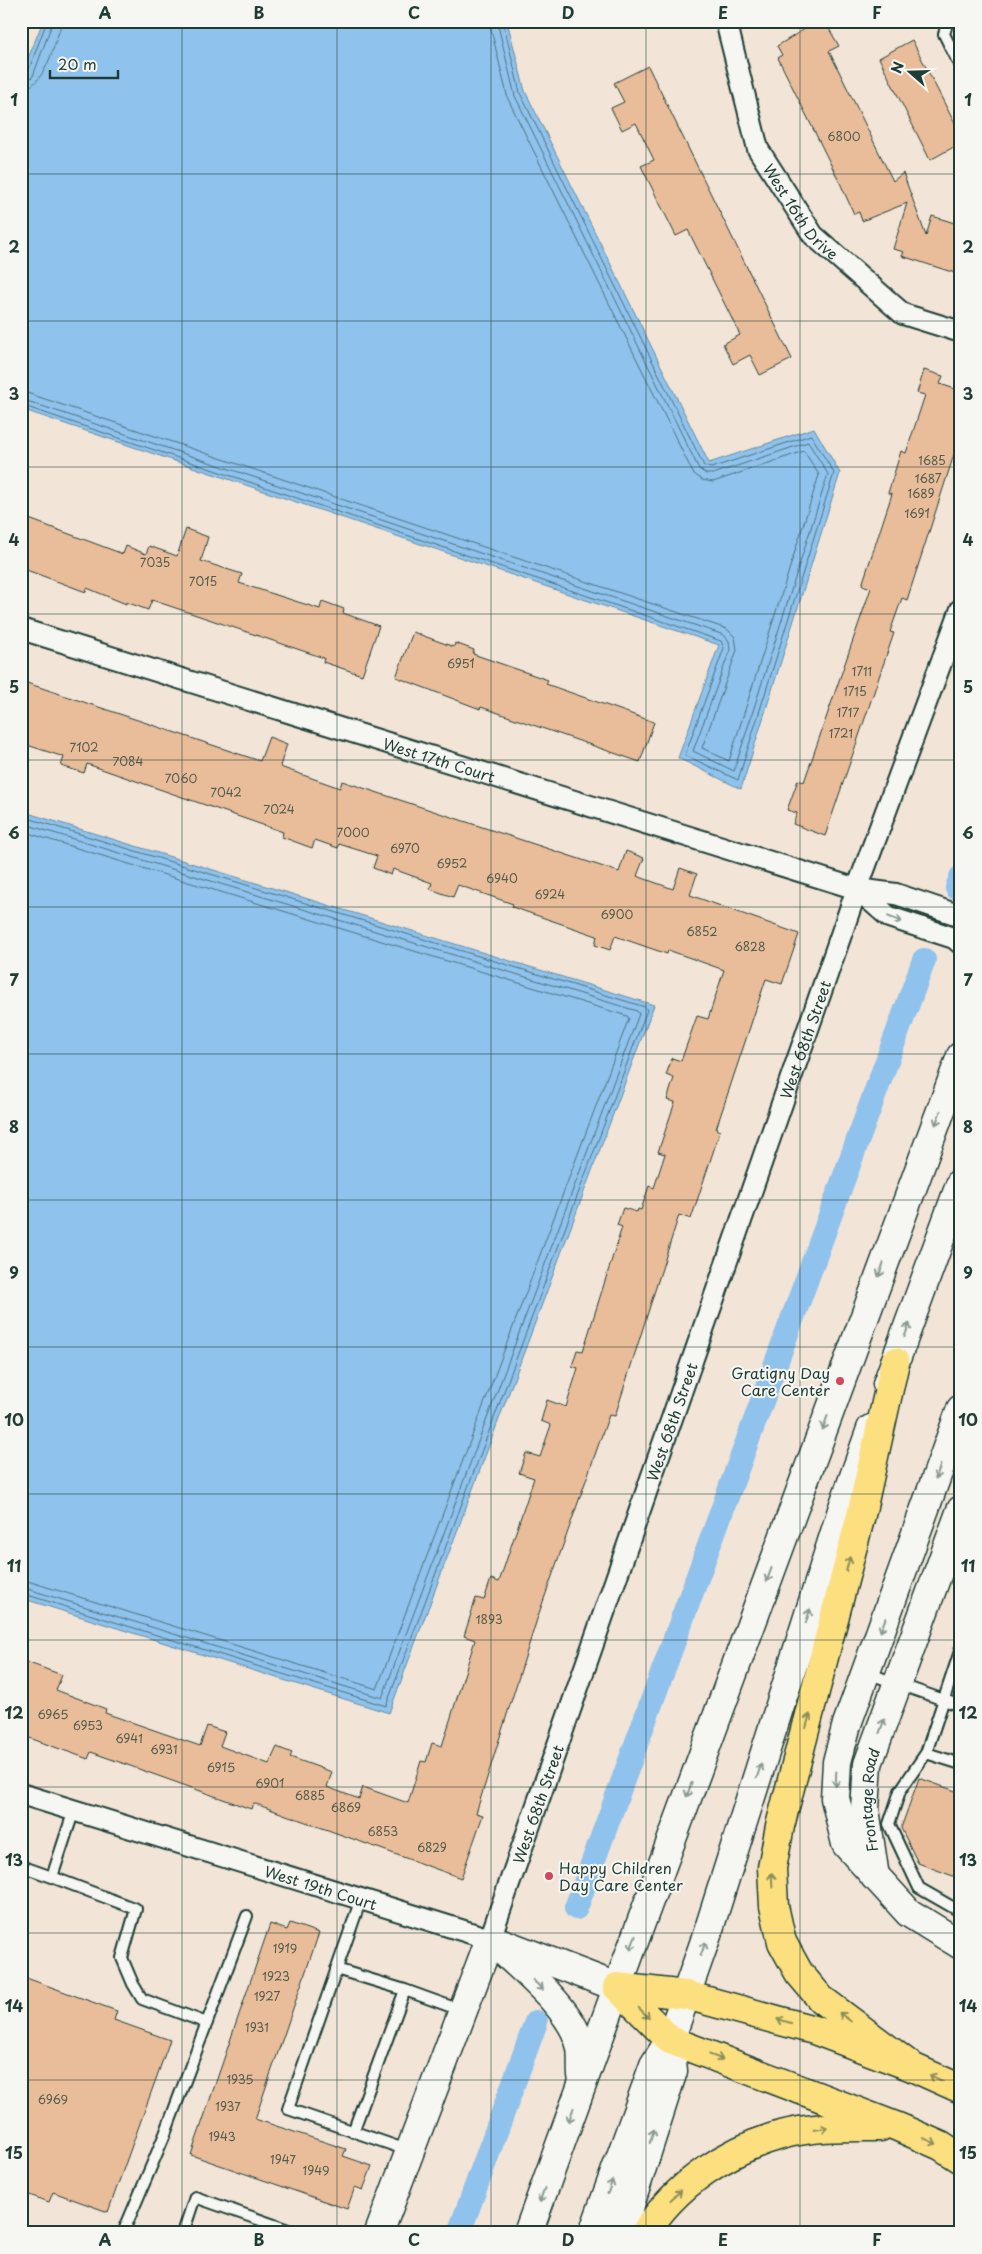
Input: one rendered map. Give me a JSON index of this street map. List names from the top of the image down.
{
  "streets": {
    "main road": ["West 68th Street", "Frontage Road", "West 19th Court"],
    "street": ["West 16th Drive", "West 17th Court"]
  },
  "crossings": [
    ["West 17th Court", "West 68th Street"],
    ["West 68th Street", "West 19th Court"]
  ],
  "places": ["Gratigny Day Care Center", "Happy Children Day Care Center"],
  "house_numbers": [
    "6800",
    "1685",
    "1687",
    "1689",
    "1691",
    "7035",
    "7015",
    "6951",
    "1711",
    "1715",
    "1717",
    "1721",
    "7102",
    "7084",
    "7060",
    "7042",
    "7024",
    "7000",
    "6970",
    "6952",
    "6940",
    "6924",
    "6900",
    "6852",
    "6828",
    "1893",
    "6965",
    "6953",
    "6941",
    "6931",
    "6915",
    "6901",
    "6885",
    "6869",
    "6853",
    "6829",
    "1919",
    "1923",
    "1927",
    "1931",
    "1935",
    "6969",
    "1937",
    "1943",
    "1947",
    "1949"
  ],
  "scale_bar": "20 m",
  "north": "left",
  "grid": {
    "columns": [
      "A",
      "B",
      "C",
      "D",
      "E",
      "F"
    ],
    "rows": [
      "1",
      "2",
      "3",
      "4",
      "5",
      "6",
      "7",
      "8",
      "9",
      "10",
      "11",
      "12",
      "13",
      "14",
      "15"
    ]
  }
}
